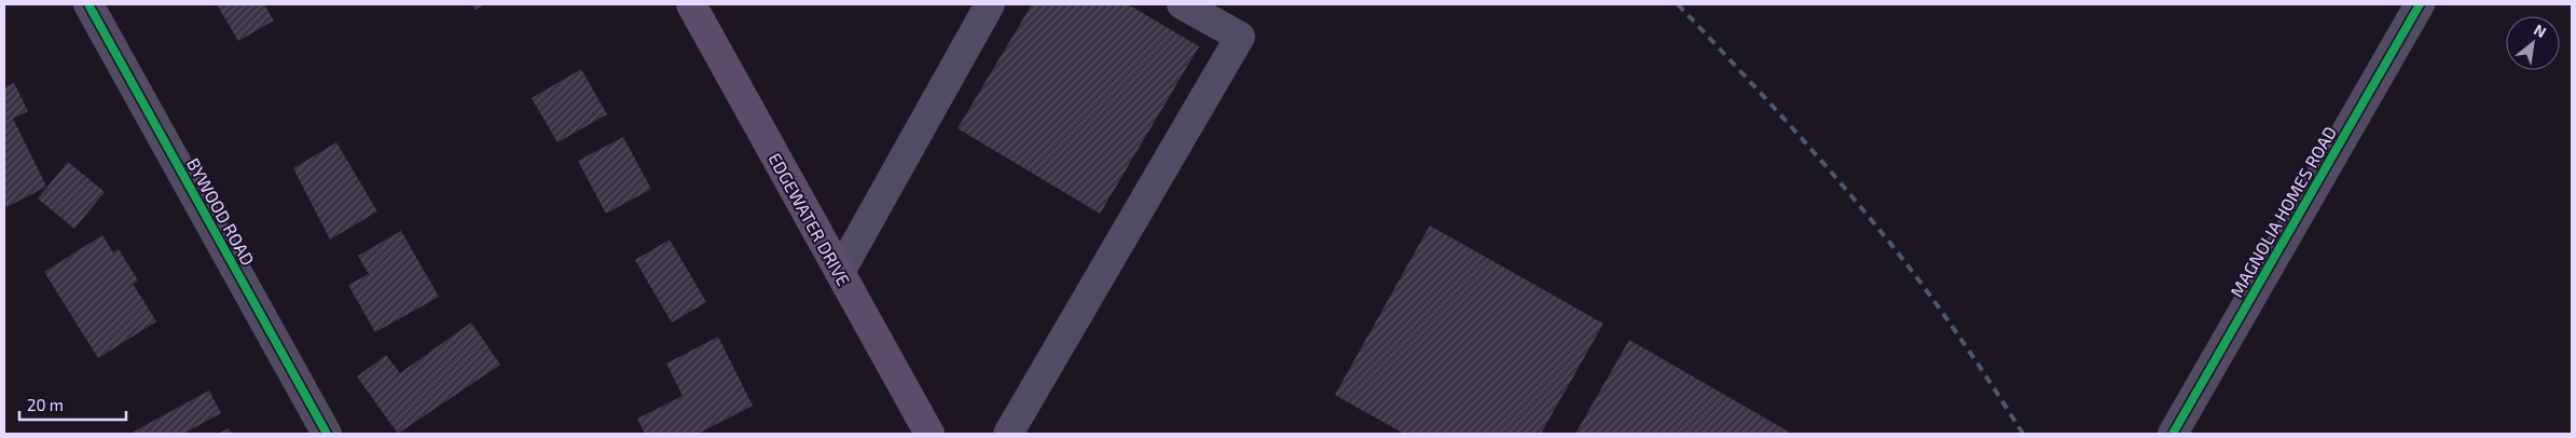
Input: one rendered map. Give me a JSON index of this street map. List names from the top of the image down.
{
  "streets": {
    "main road": ["EDGEWATER DRIVE"],
    "street": ["BYWOOD ROAD", "MAGNOLIA HOMES ROAD"]
  },
  "scale_bar": "20 m",
  "north": "top right"
}
